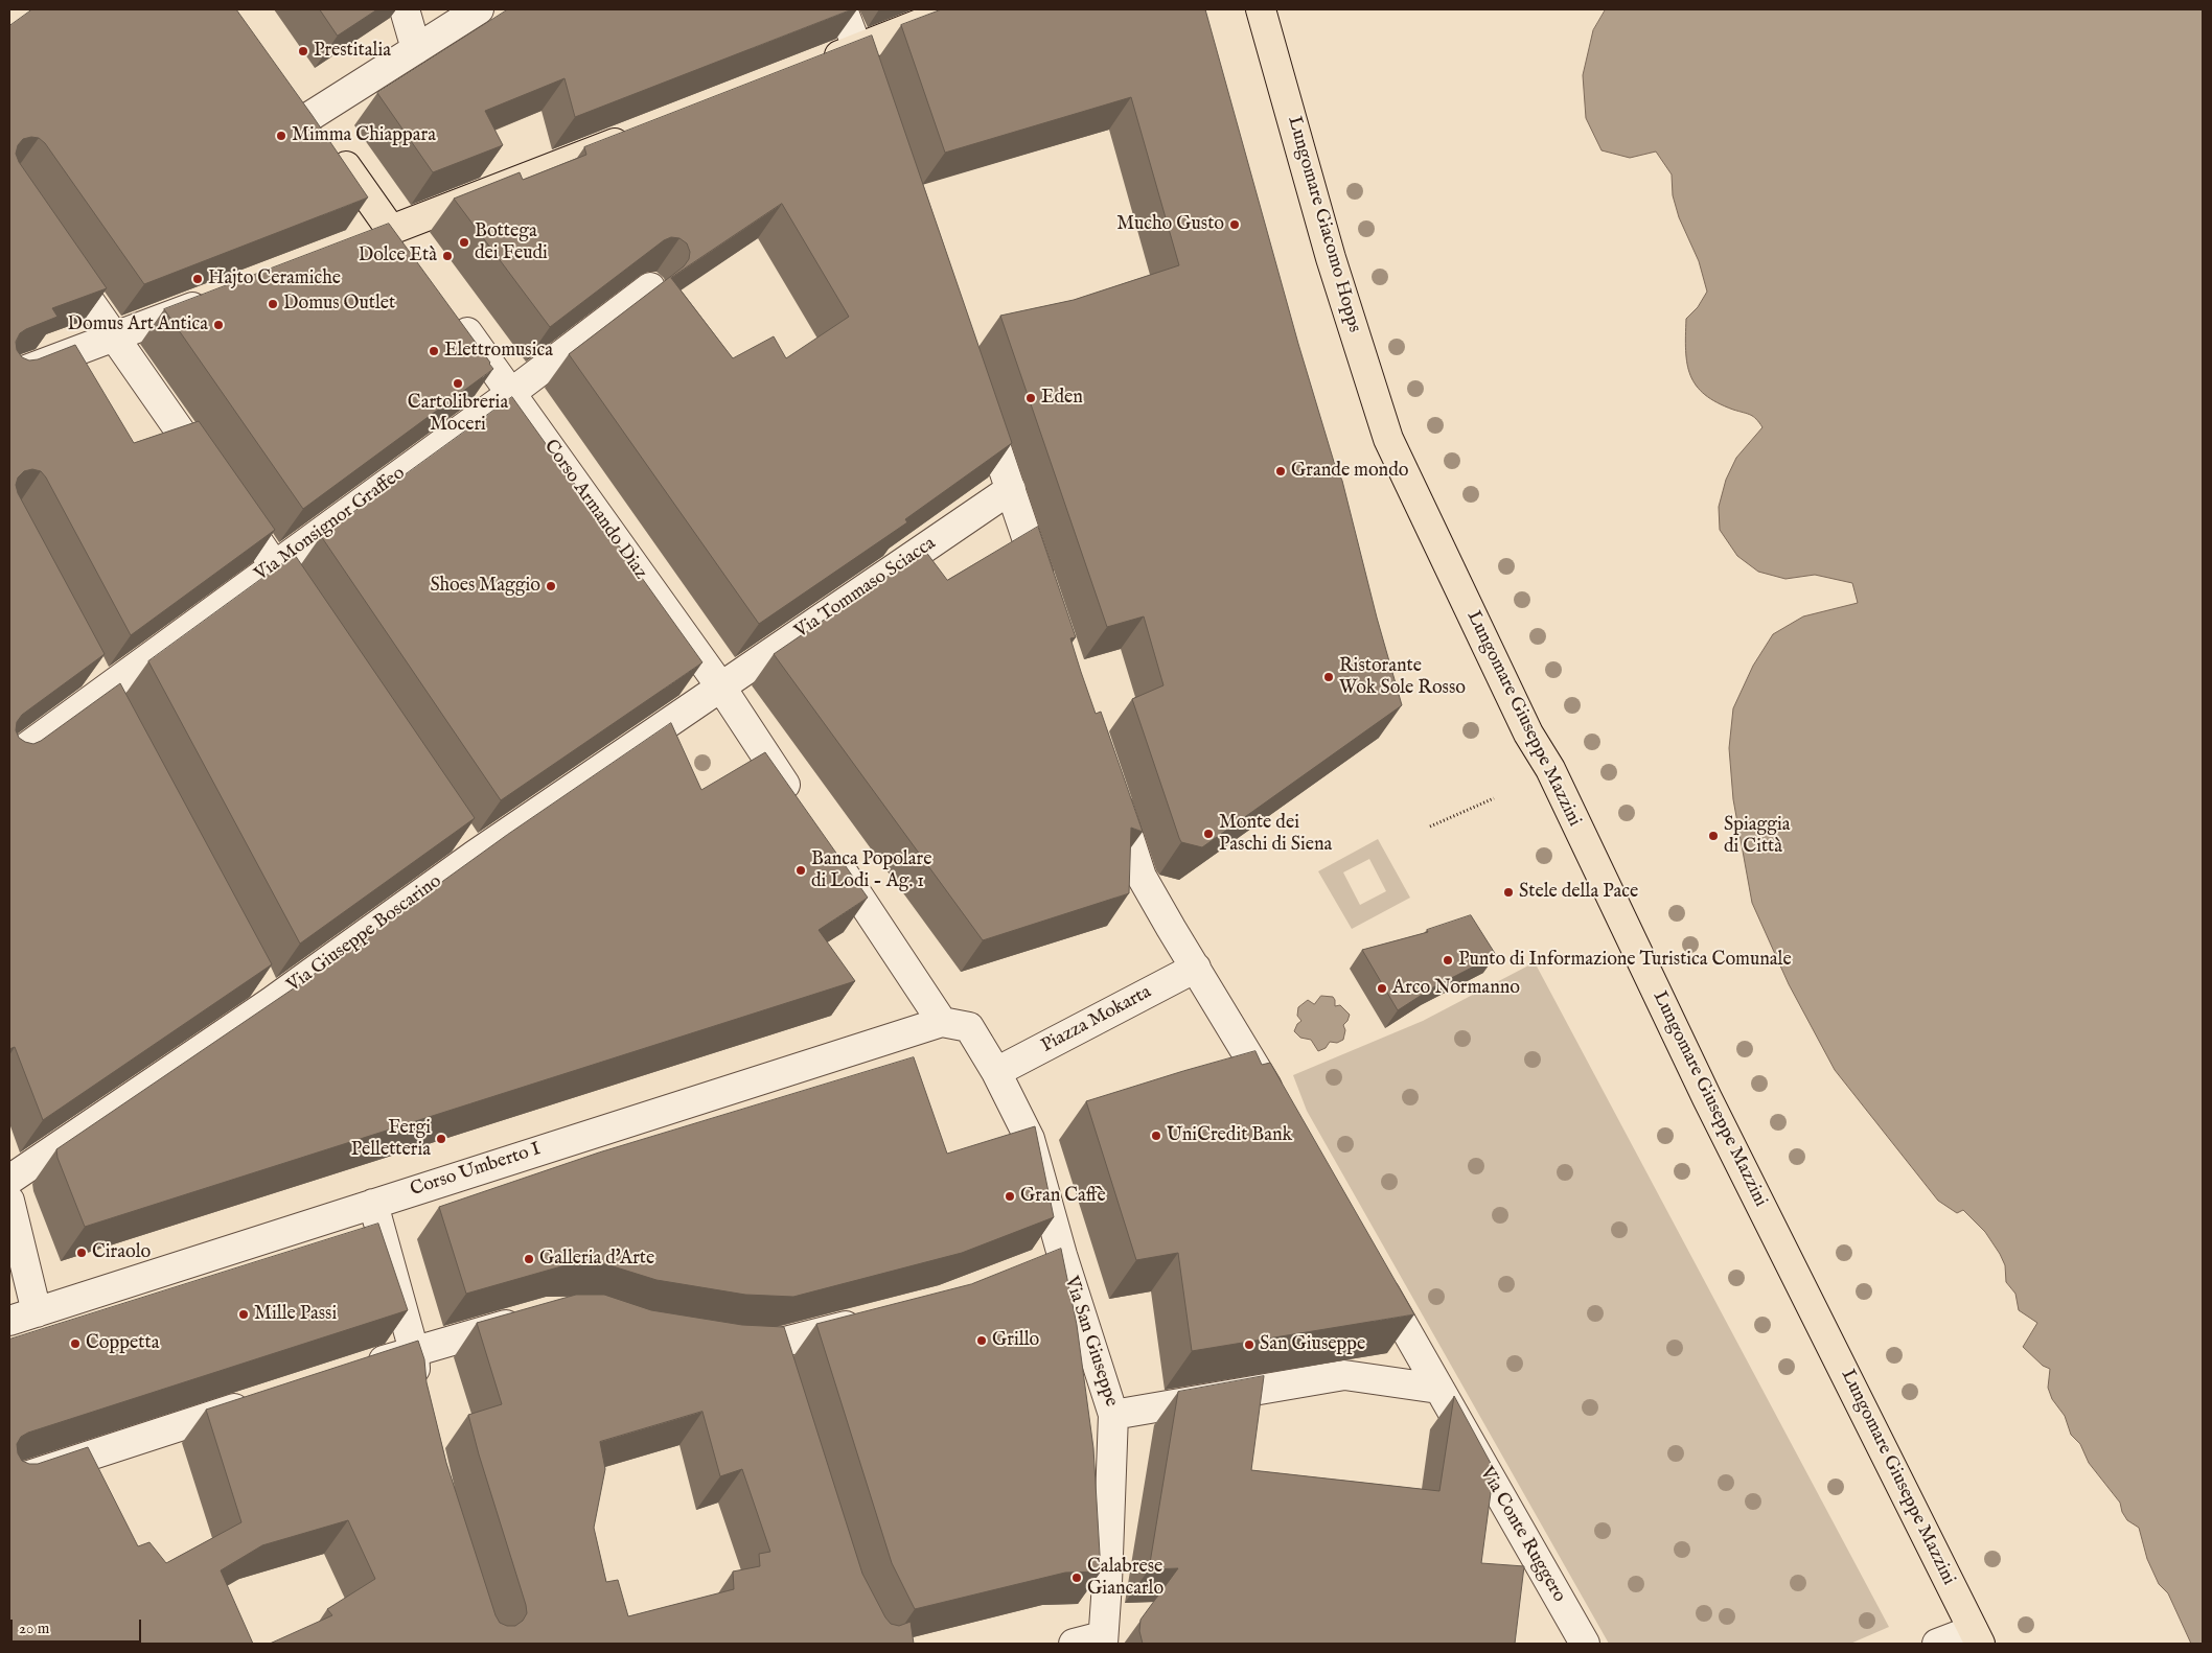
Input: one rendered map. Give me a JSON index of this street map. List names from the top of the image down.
{
  "streets": {
    "main road": ["Lungomare Giacomo Hopps", "Lungomare Giuseppe Mazzini"],
    "street": [
      "Corso Armando Diaz",
      "Via Monsignor Graffeo",
      "Via Tommaso Sciacca",
      "Via Giuseppe Boscarino",
      "Piazza Mokarta",
      "Corso Umberto I",
      "Via San Giuseppe",
      "Via Conte Ruggero"
    ]
  },
  "crossings": [
    ["Lungomare Giacomo Hopps", "Lungomare Giuseppe Mazzini"],
    ["Corso Armando Diaz", "Via Monsignor Graffeo"],
    ["Corso Armando Diaz", "Via Tommaso Sciacca"],
    ["Corso Armando Diaz", "Via Giuseppe Boscarino"],
    ["Via Tommaso Sciacca", "Via Giuseppe Boscarino"],
    ["Piazza Mokarta", "Via San Giuseppe"]
  ],
  "places": [
    "Prestitalia",
    "Mimma Chiappara",
    "Mucho Gusto",
    "Bottega dei Feudi",
    "Dolce Età",
    "Hajto Ceramiche",
    "Domus Outlet",
    "Domus Art Antica",
    "Elettromusica",
    "Cartolibreria Moceri",
    "Eden",
    "Grande mondo",
    "Shoes Maggio",
    "Ristorante Wok Sole Rosso",
    "Monte dei Paschi di Siena",
    "Spiaggia di Città",
    "Banca Popolare di Lodi - Ag. 1",
    "Stele della Pace",
    "Punto di Informazione Turistica Comunale",
    "Arco Normanno",
    "UniCredit Bank",
    "Fergi Pelletteria",
    "Gran Caffè",
    "Ciraolo",
    "Galleria d'Arte",
    "Mille Passi",
    "Grillo",
    "Coppetta",
    "San Giuseppe",
    "Calabrese Giancarlo"
  ],
  "scale_bar": "20 m"
}
